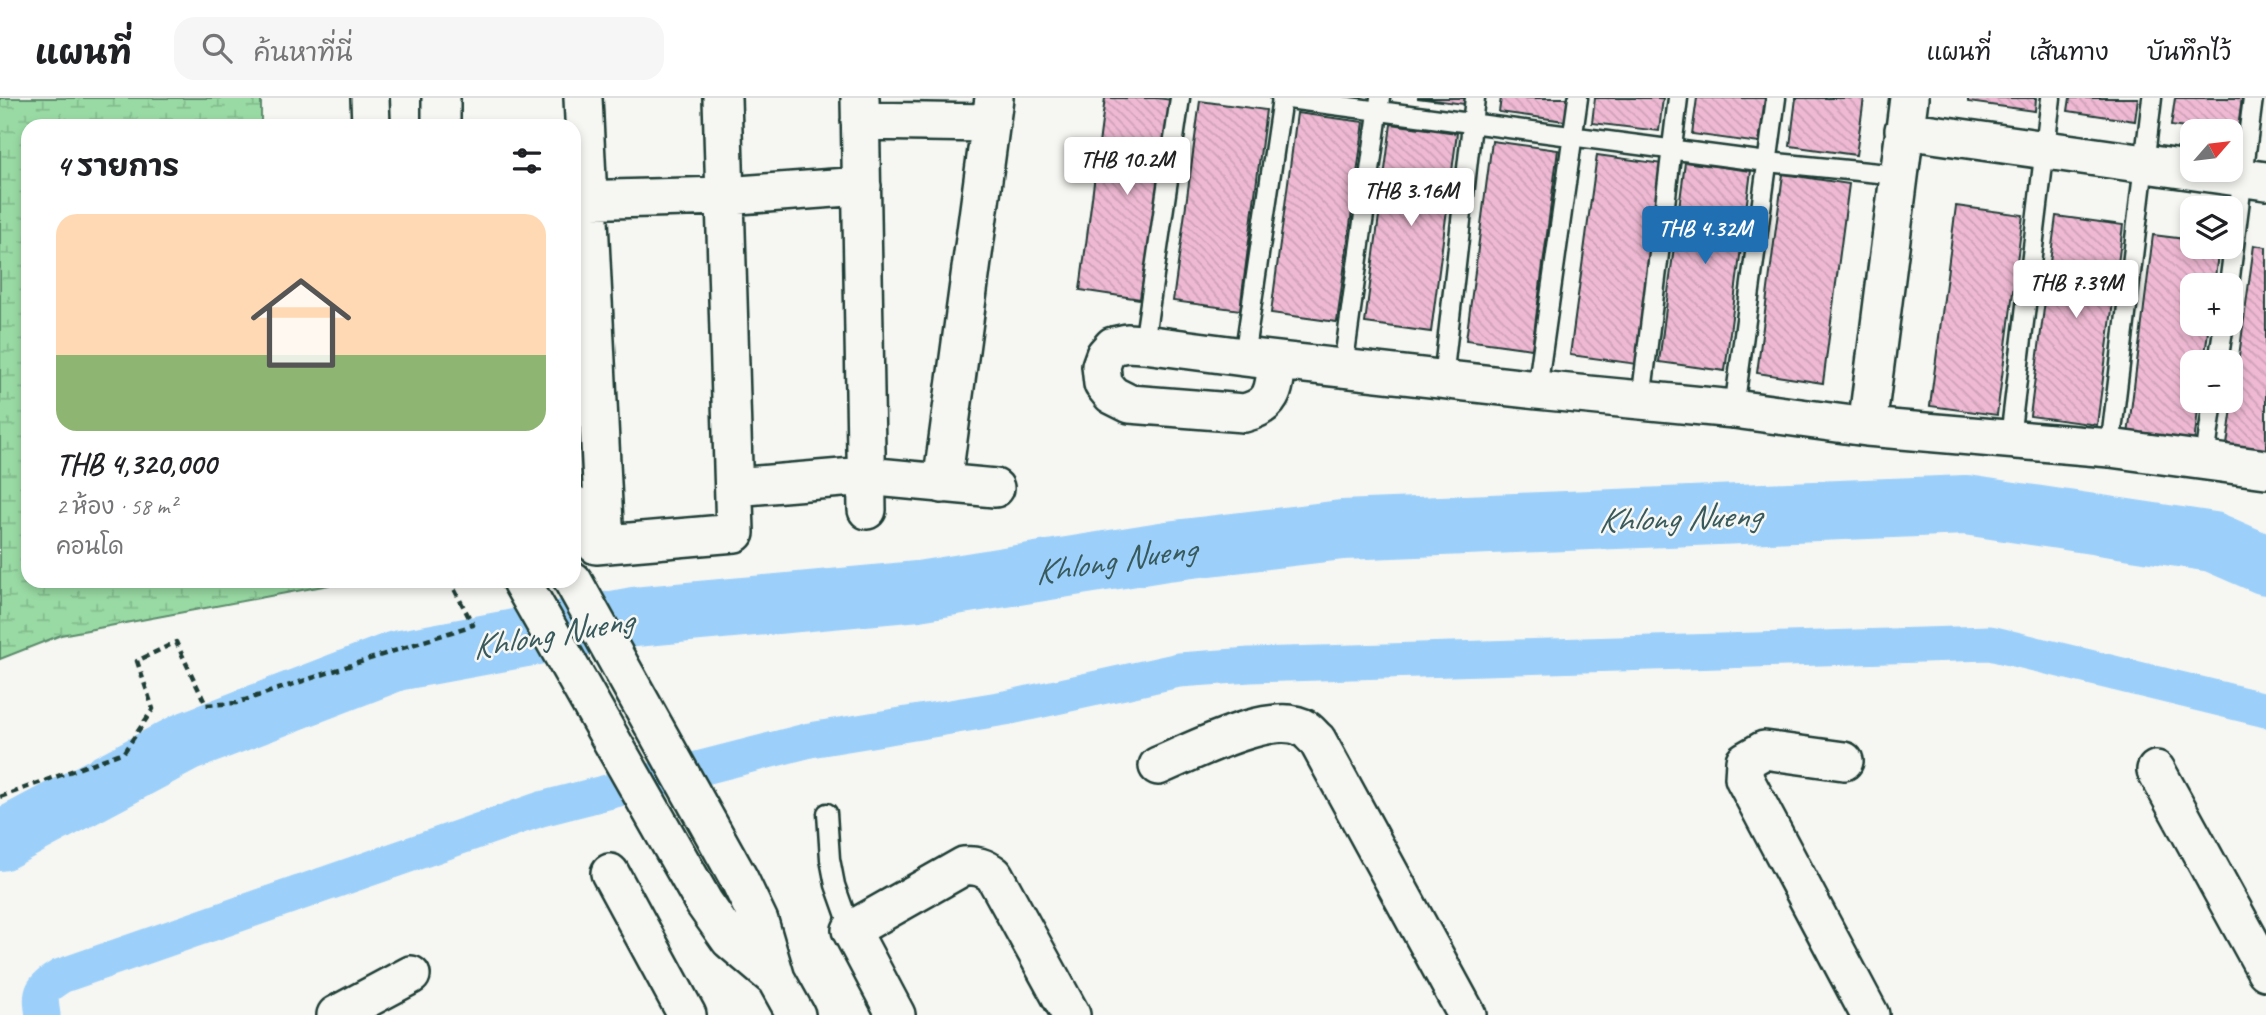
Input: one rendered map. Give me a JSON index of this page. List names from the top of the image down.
{
  "water": ["Khlong Nueng"],
  "north": "top right",
  "page": {
    "header": "แผนที่",
    "search": "ค้นหาที่นี่",
    "nav": ["แผนที่", "เส้นทาง", "บันทึกไว้"],
    "map_buttons": ["+", "−"],
    "heading": "4 รายการ",
    "price": [
      "THB 10.2M",
      "THB 3.16M",
      "THB 4.32M",
      "THB 7.39M"
    ],
    "list": [
      {
        "name": "THB 4,320,000",
        "note": "2 ห้อง · 58 m² · คอนโด"
      }
    ]
  }
}
